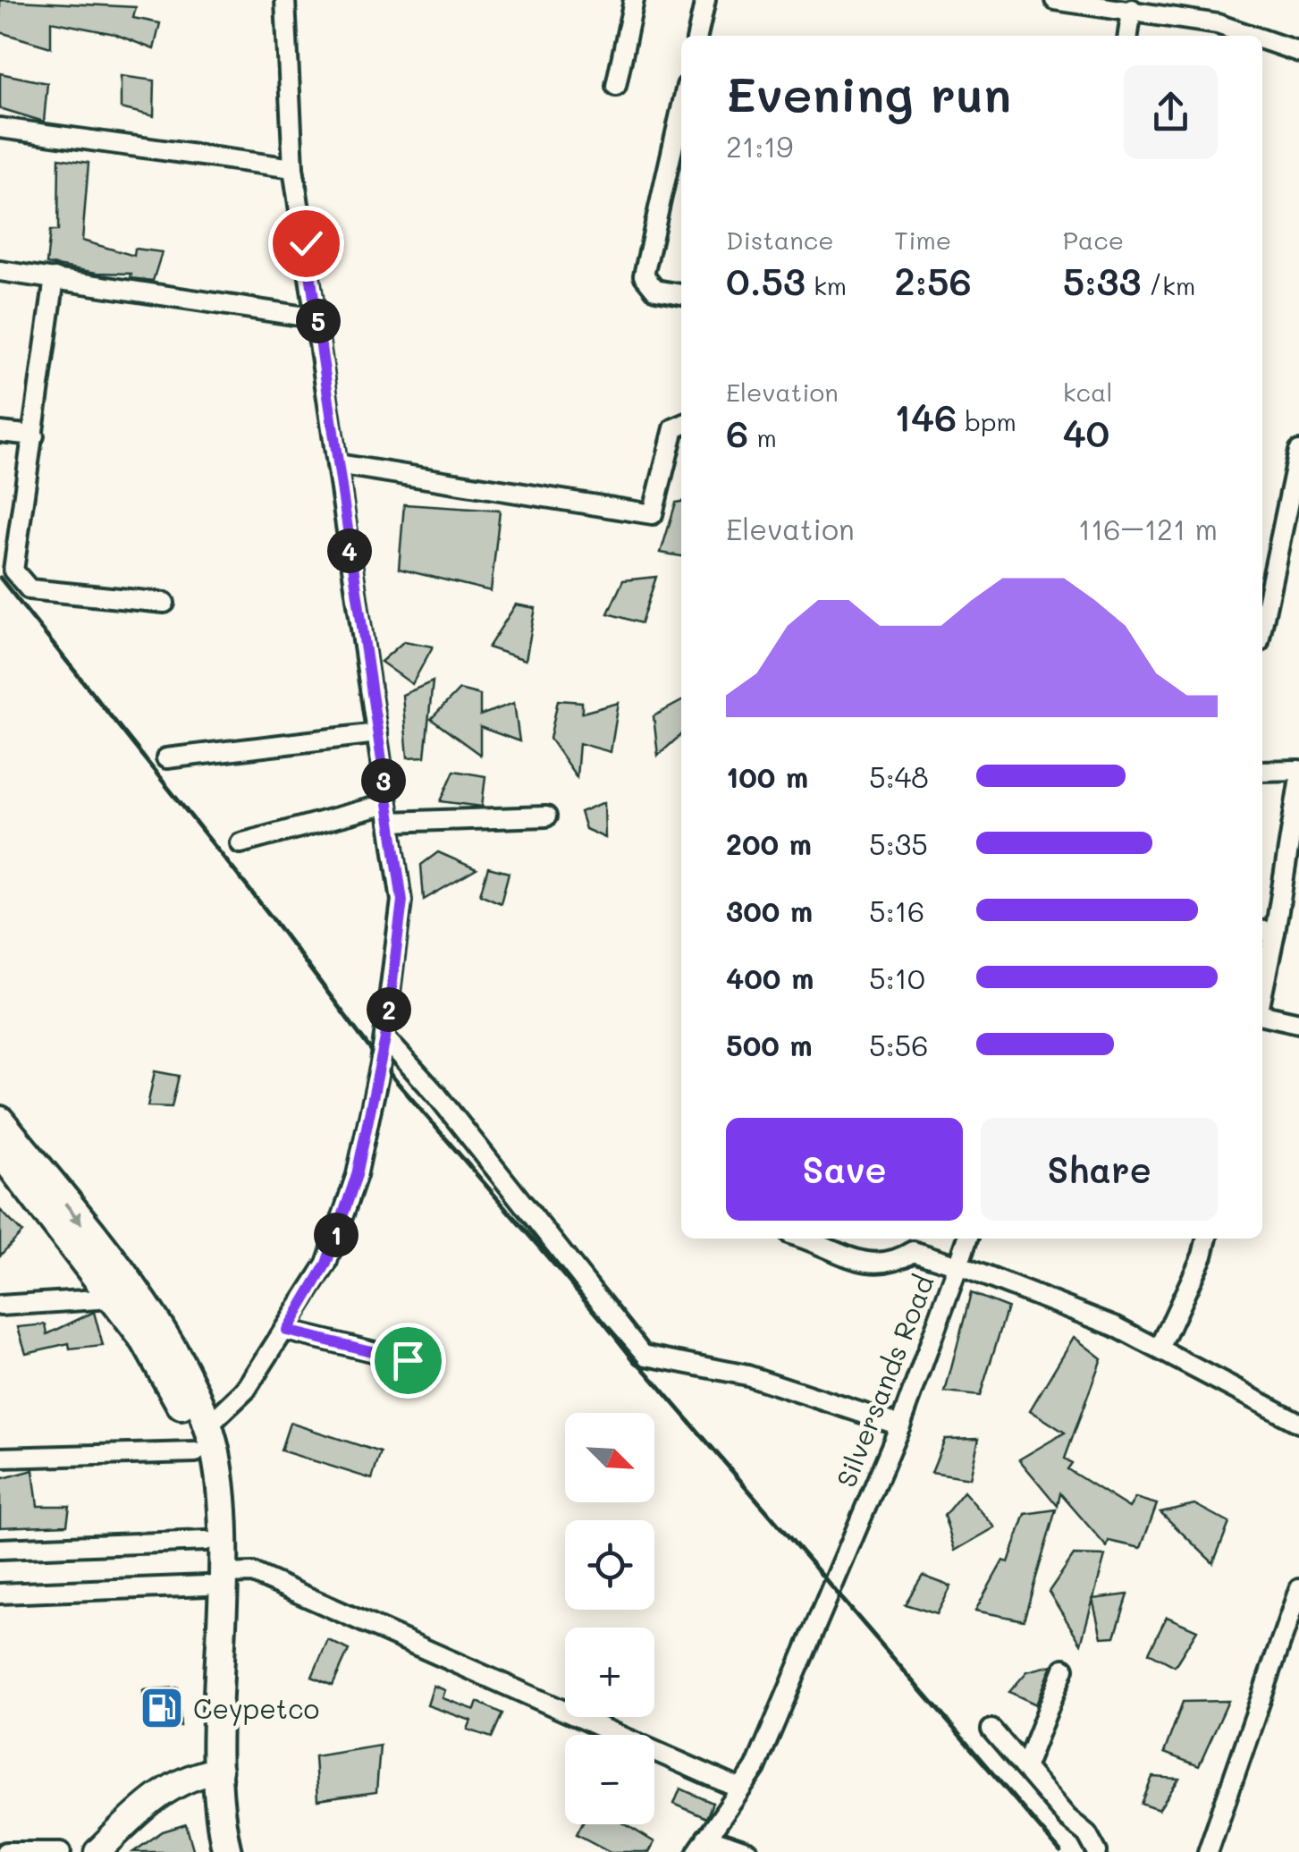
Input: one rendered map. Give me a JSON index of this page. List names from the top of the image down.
{
  "streets": {
    "street": ["Silversands Road"]
  },
  "places": {
    "fuel station": ["Ceypetco"]
  },
  "north": "bottom right",
  "page": {
    "heading": ["Evening run", "21:19"],
    "stats": [
      ["Distance", "0.53 km"],
      ["Time", "2:56"],
      ["Pace", "5:33 /km"],
      ["Elevation", "6 m"],
      ["146 bpm"],
      ["kcal", "40"]
    ],
    "pins": [
      "5",
      "4",
      "3",
      "2",
      "1"
    ],
    "chart": ["Elevation", "116–121 m"],
    "list": [
      {
        "name": "100 m",
        "note": "5:48"
      },
      {
        "name": "200 m",
        "note": "5:35"
      },
      {
        "name": "300 m",
        "note": "5:16"
      },
      {
        "name": "400 m",
        "note": "5:10"
      },
      {
        "name": "500 m",
        "note": "5:56"
      }
    ],
    "buttons": ["Save", "Share"],
    "map_buttons": ["+", "−"]
  }
}
